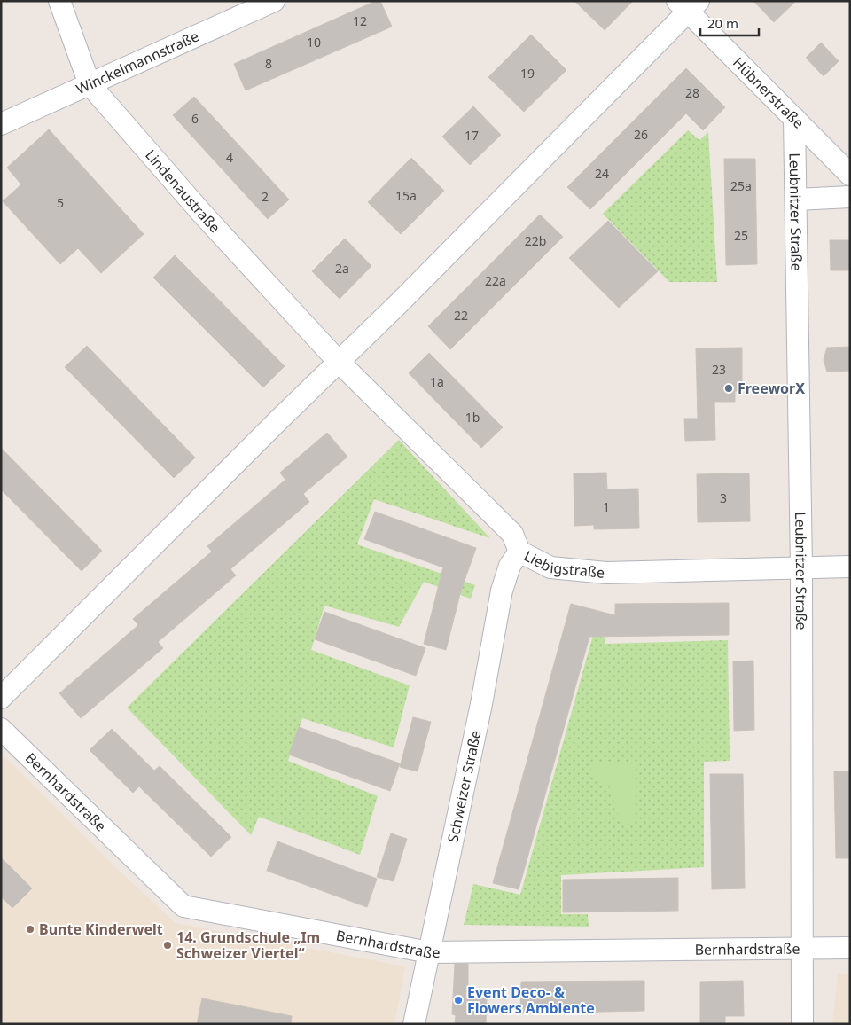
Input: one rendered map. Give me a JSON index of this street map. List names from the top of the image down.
{
  "streets": {
    "street": [
      "Winckelmannstraße",
      "Hübnerstraße",
      "Lindenaustraße",
      "Leubnitzer Straße",
      "Liebigstraße",
      "Schweizer Straße",
      "Bernhardstraße"
    ]
  },
  "crossings": [
    ["Winckelmannstraße", "Lindenaustraße"],
    ["Hübnerstraße", "Leubnitzer Straße"],
    ["Lindenaustraße", "Liebigstraße"],
    ["Leubnitzer Straße", "Liebigstraße"],
    ["Leubnitzer Straße", "Bernhardstraße"],
    ["Liebigstraße", "Schweizer Straße"],
    ["Schweizer Straße", "Bernhardstraße"]
  ],
  "places": [
    "FreeworX",
    "Bunte Kinderwelt",
    "14. Grundschule „Im Schweizer Viertel“",
    "Event Deco- & Flowers Ambiente"
  ],
  "house_numbers": [
    "12",
    "10",
    "8",
    "19",
    "28",
    "6",
    "26",
    "17",
    "4",
    "24",
    "25a",
    "15a",
    "2",
    "5",
    "25",
    "22b",
    "2a",
    "22a",
    "22",
    "23",
    "1a",
    "1b",
    "3",
    "1"
  ],
  "scale_bar": "20 m"
}
